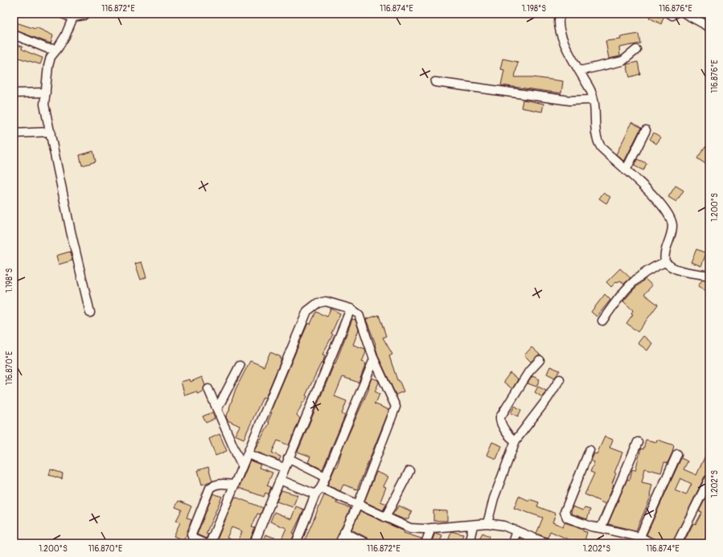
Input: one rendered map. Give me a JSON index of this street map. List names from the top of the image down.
{
  "coordinates": [
    "116.872°E",
    "116.874°E",
    "1.198°S",
    "116.876°E",
    "1.200°S",
    "116.870°E",
    "1.202°S"
  ]
}
